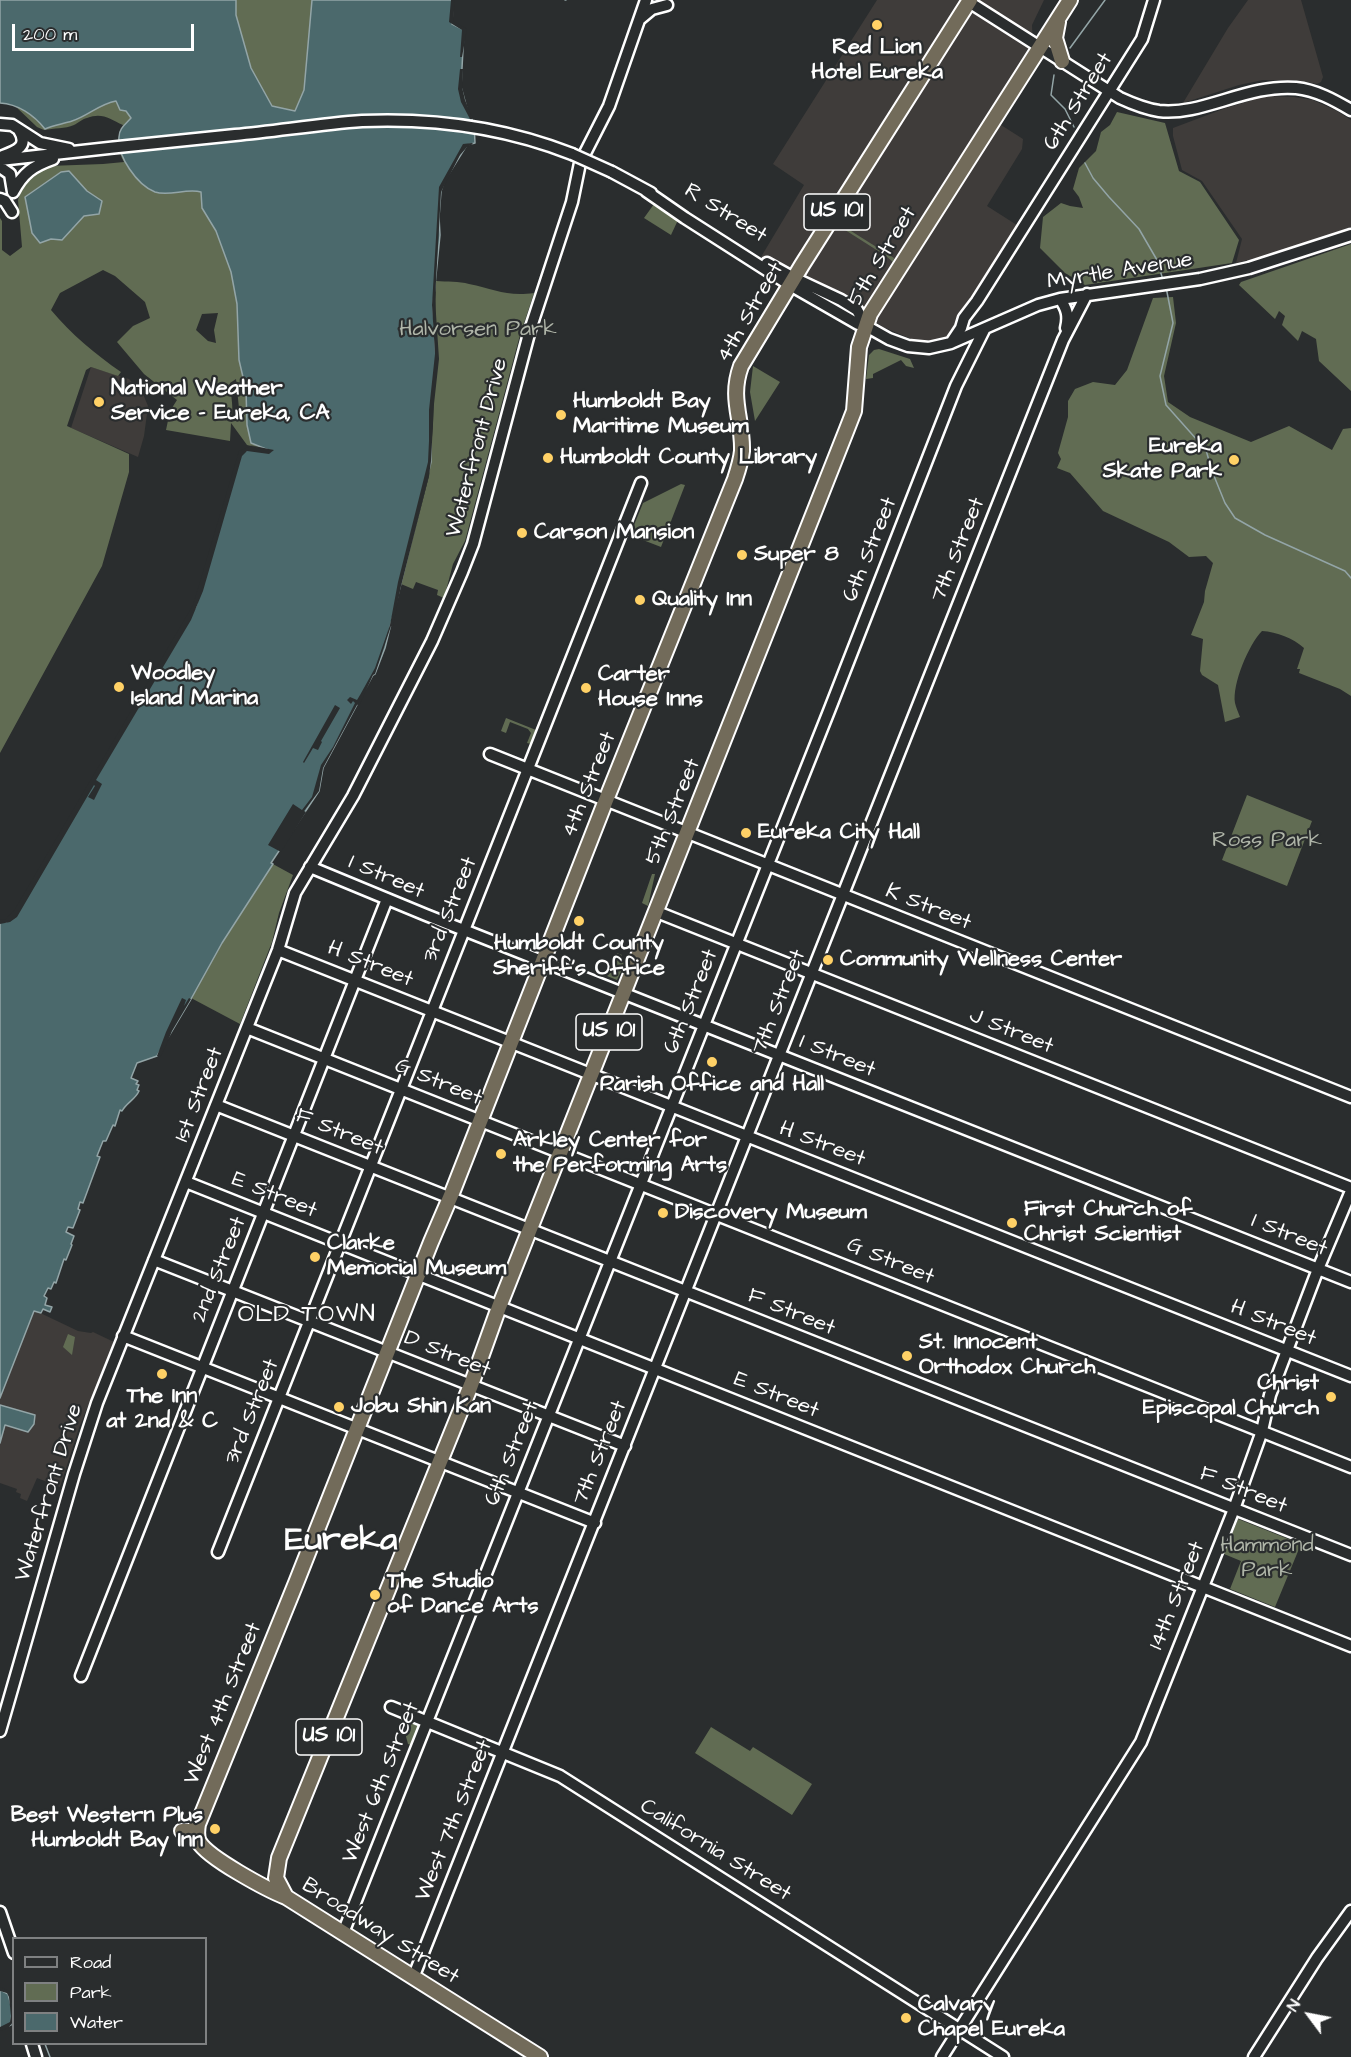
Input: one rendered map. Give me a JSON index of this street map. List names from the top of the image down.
{
  "streets": {
    "highway": [
      "US 101",
      "5th Street",
      "4th Street",
      "West 4th Street",
      "Broadway Street"
    ],
    "street": [
      "6th Street",
      "R Street",
      "Myrtle Avenue",
      "Waterfront Drive",
      "7th Street",
      "I Street",
      "K Street",
      "3rd Street",
      "H Street",
      "J Street",
      "G Street",
      "1st Street",
      "F Street",
      "E Street",
      "2nd Street",
      "D Street",
      "14th Street",
      "West 6th Street",
      "West 7th Street",
      "California Street"
    ]
  },
  "crossings": [
    ["6th Street", "Myrtle Avenue"],
    ["6th Street", "I Street"],
    ["6th Street", "K Street"],
    ["6th Street", "H Street"],
    ["6th Street", "J Street"],
    ["6th Street", "G Street"],
    ["6th Street", "F Street"],
    ["6th Street", "E Street"],
    ["6th Street", "D Street"],
    ["6th Street", "West 6th Street"],
    ["US 101", "5th Street"],
    ["R Street", "5th Street"],
    ["R Street", "Myrtle Avenue"],
    ["R Street", "4th Street"],
    ["5th Street", "Myrtle Avenue"],
    ["5th Street", "I Street"],
    ["5th Street", "K Street"],
    ["5th Street", "H Street"],
    ["5th Street", "J Street"],
    ["5th Street", "G Street"],
    ["5th Street", "F Street"],
    ["5th Street", "E Street"],
    ["5th Street", "D Street"],
    ["4th Street", "I Street"],
    ["4th Street", "K Street"],
    ["4th Street", "H Street"],
    ["4th Street", "G Street"],
    ["4th Street", "F Street"],
    ["4th Street", "E Street"],
    ["4th Street", "D Street"],
    ["4th Street", "West 4th Street"],
    ["Waterfront Drive", "I Street"],
    ["Waterfront Drive", "1st Street"],
    ["7th Street", "I Street"],
    ["7th Street", "K Street"],
    ["7th Street", "H Street"],
    ["7th Street", "J Street"],
    ["7th Street", "G Street"],
    ["7th Street", "F Street"],
    ["7th Street", "E Street"],
    ["7th Street", "D Street"],
    ["7th Street", "West 7th Street"],
    ["I Street", "3rd Street"],
    ["I Street", "1st Street"],
    ["I Street", "2nd Street"],
    ["I Street", "14th Street"],
    ["K Street", "3rd Street"],
    ["3rd Street", "H Street"],
    ["3rd Street", "G Street"],
    ["3rd Street", "F Street"],
    ["3rd Street", "E Street"],
    ["3rd Street", "D Street"],
    ["H Street", "1st Street"],
    ["H Street", "2nd Street"],
    ["H Street", "14th Street"],
    ["J Street", "14th Street"],
    ["G Street", "1st Street"],
    ["G Street", "2nd Street"],
    ["G Street", "14th Street"],
    ["1st Street", "F Street"],
    ["1st Street", "E Street"],
    ["1st Street", "D Street"],
    ["F Street", "2nd Street"],
    ["F Street", "14th Street"],
    ["E Street", "2nd Street"],
    ["E Street", "14th Street"],
    ["2nd Street", "D Street"],
    ["14th Street", "California Street"],
    ["West 4th Street", "Broadway Street"],
    ["West 6th Street", "California Street"],
    ["West 6th Street", "Broadway Street"],
    ["West 7th Street", "California Street"],
    ["West 7th Street", "Broadway Street"]
  ],
  "districts": ["OLD TOWN", "Eureka"],
  "parks": ["Halvorsen Park", "Ross Park", "Hammond Park"],
  "places": [
    "Red Lion Hotel Eureka",
    "National Weather Service - Eureka, CA",
    "Humboldt Bay Maritime Museum",
    "Humboldt County Library",
    "Eureka Skate Park",
    "Carson Mansion",
    "Super 8",
    "Quality Inn",
    "Woodley Island Marina",
    "Carter House Inns",
    "Eureka City Hall",
    "Humboldt County Sheriff's Office",
    "Community Wellness Center",
    "Parish Office and Hall",
    "Arkley Center for the Performing Arts",
    "Discovery Museum",
    "First Church of Christ Scientist",
    "Clarke Memorial Museum",
    "St. Innocent Orthodox Church",
    "The Inn at 2nd & C",
    "Christ Episcopal Church",
    "Jobu Shin Kan",
    "The Studio of Dance Arts",
    "Best Western Plus Humboldt Bay Inn",
    "Calvary Chapel Eureka"
  ],
  "legend": ["Road", "Park", "Water"],
  "scale_bar": "200 m",
  "north": "top left"
}
